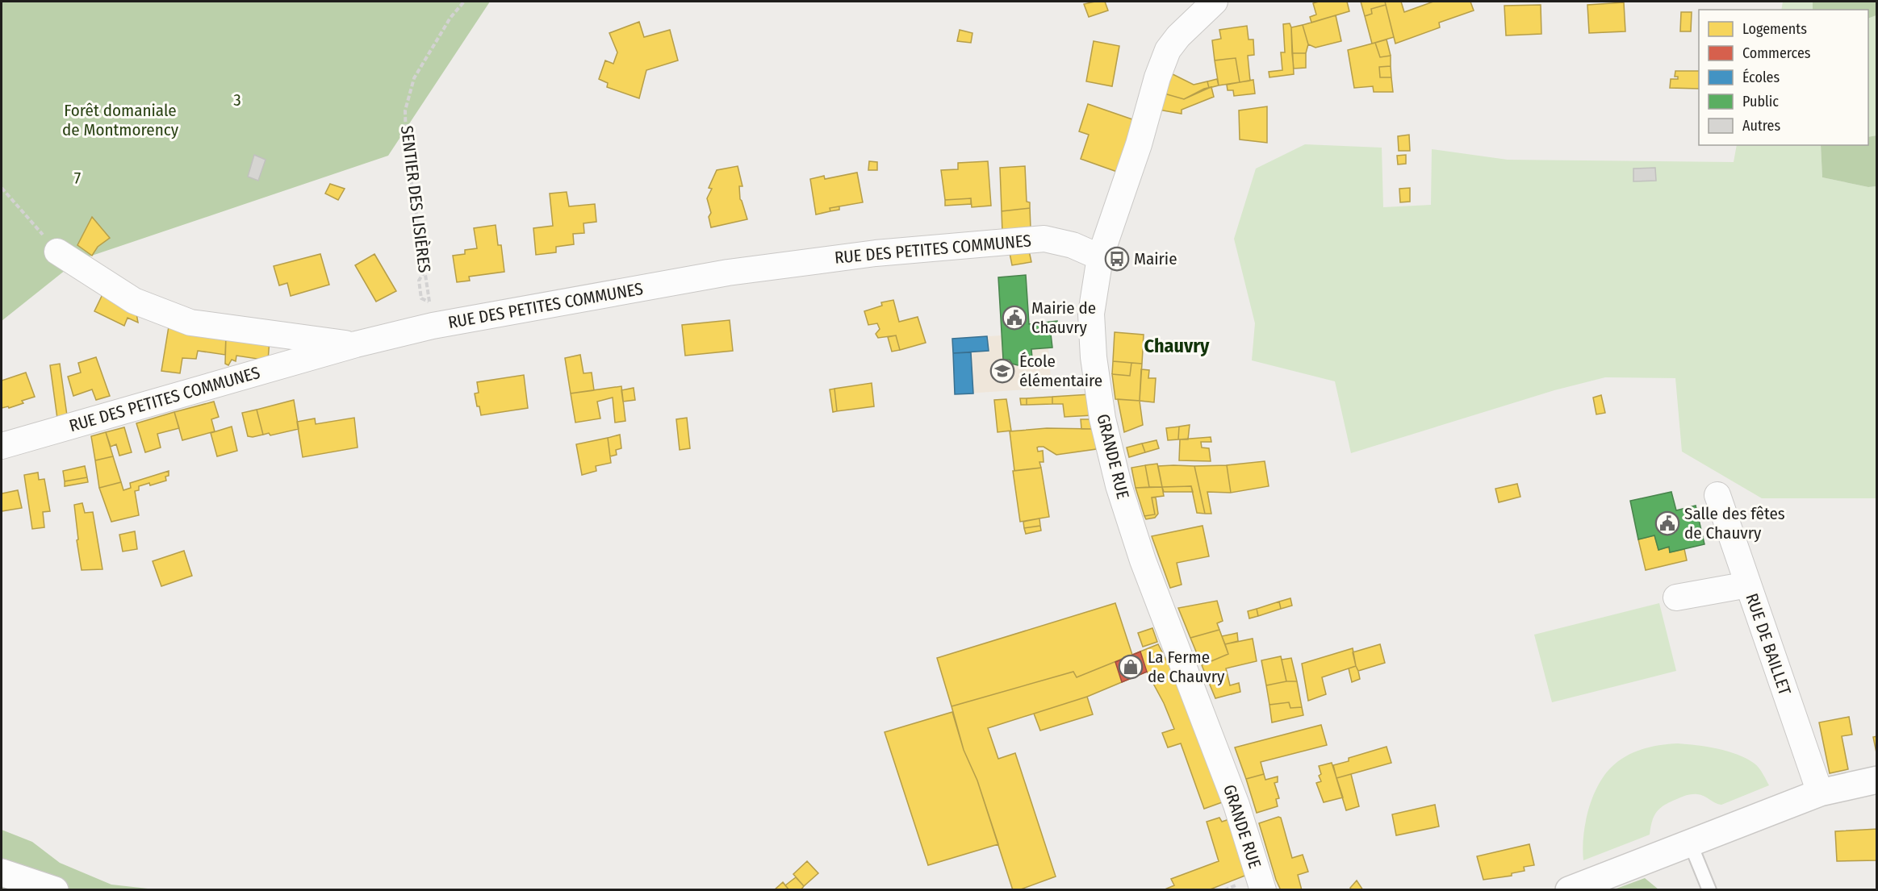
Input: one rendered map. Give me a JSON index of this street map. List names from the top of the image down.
{
  "streets": {
    "street": ["RUE DES PETITES COMMUNES", "GRANDE RUE", "RUE DE BAILLET"],
    "path": ["SENTIER DES LISIÈRES"]
  },
  "crossings": [
    ["SENTIER DES LISIÈRES", "RUE DES PETITES COMMUNES"],
    ["RUE DES PETITES COMMUNES", "GRANDE RUE"]
  ],
  "districts": ["Chauvry"],
  "parks": ["3", "Forêt domaniale de Montmorency", "7"],
  "places": {
    "bus stop": ["Mairie"],
    "public building": ["Mairie de Chauvry", "Salle des fêtes de Chauvry"],
    "school or university": ["École élémentaire"],
    "shop": ["La Ferme de Chauvry"]
  },
  "legend": [
    "Logements",
    "Commerces",
    "Écoles",
    "Public",
    "Autres"
  ]
}
